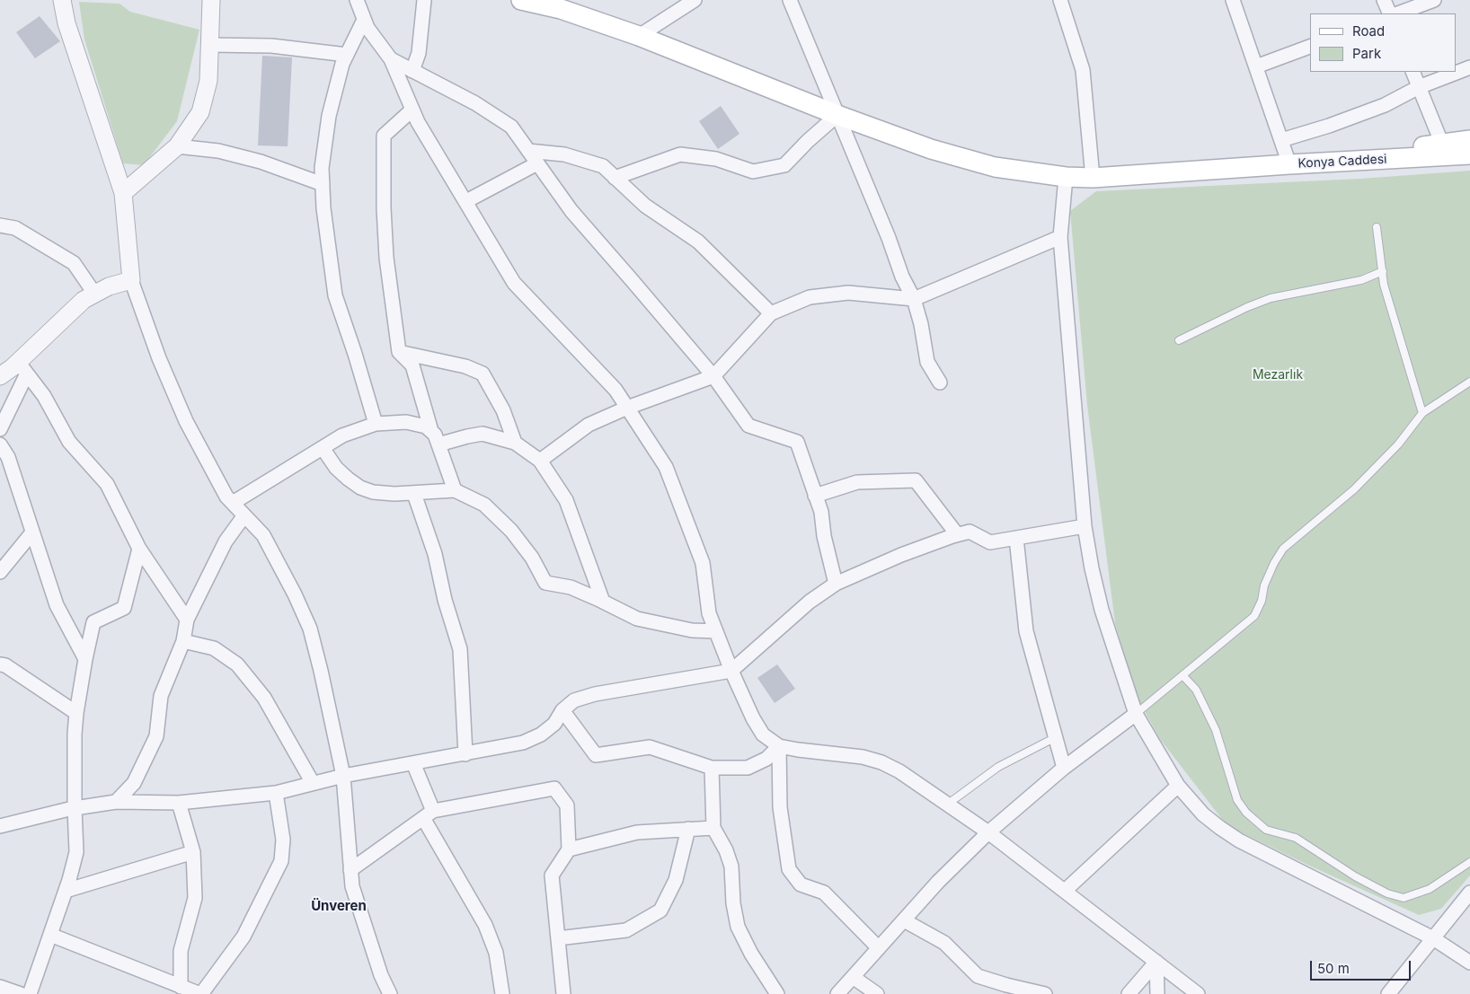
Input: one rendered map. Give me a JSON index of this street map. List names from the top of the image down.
{
  "streets": {
    "main road": ["Konya Caddesi"]
  },
  "districts": ["Ünveren"],
  "parks": ["Mezarlık"],
  "legend": ["Road", "Park"],
  "scale_bar": "50 m"
}
